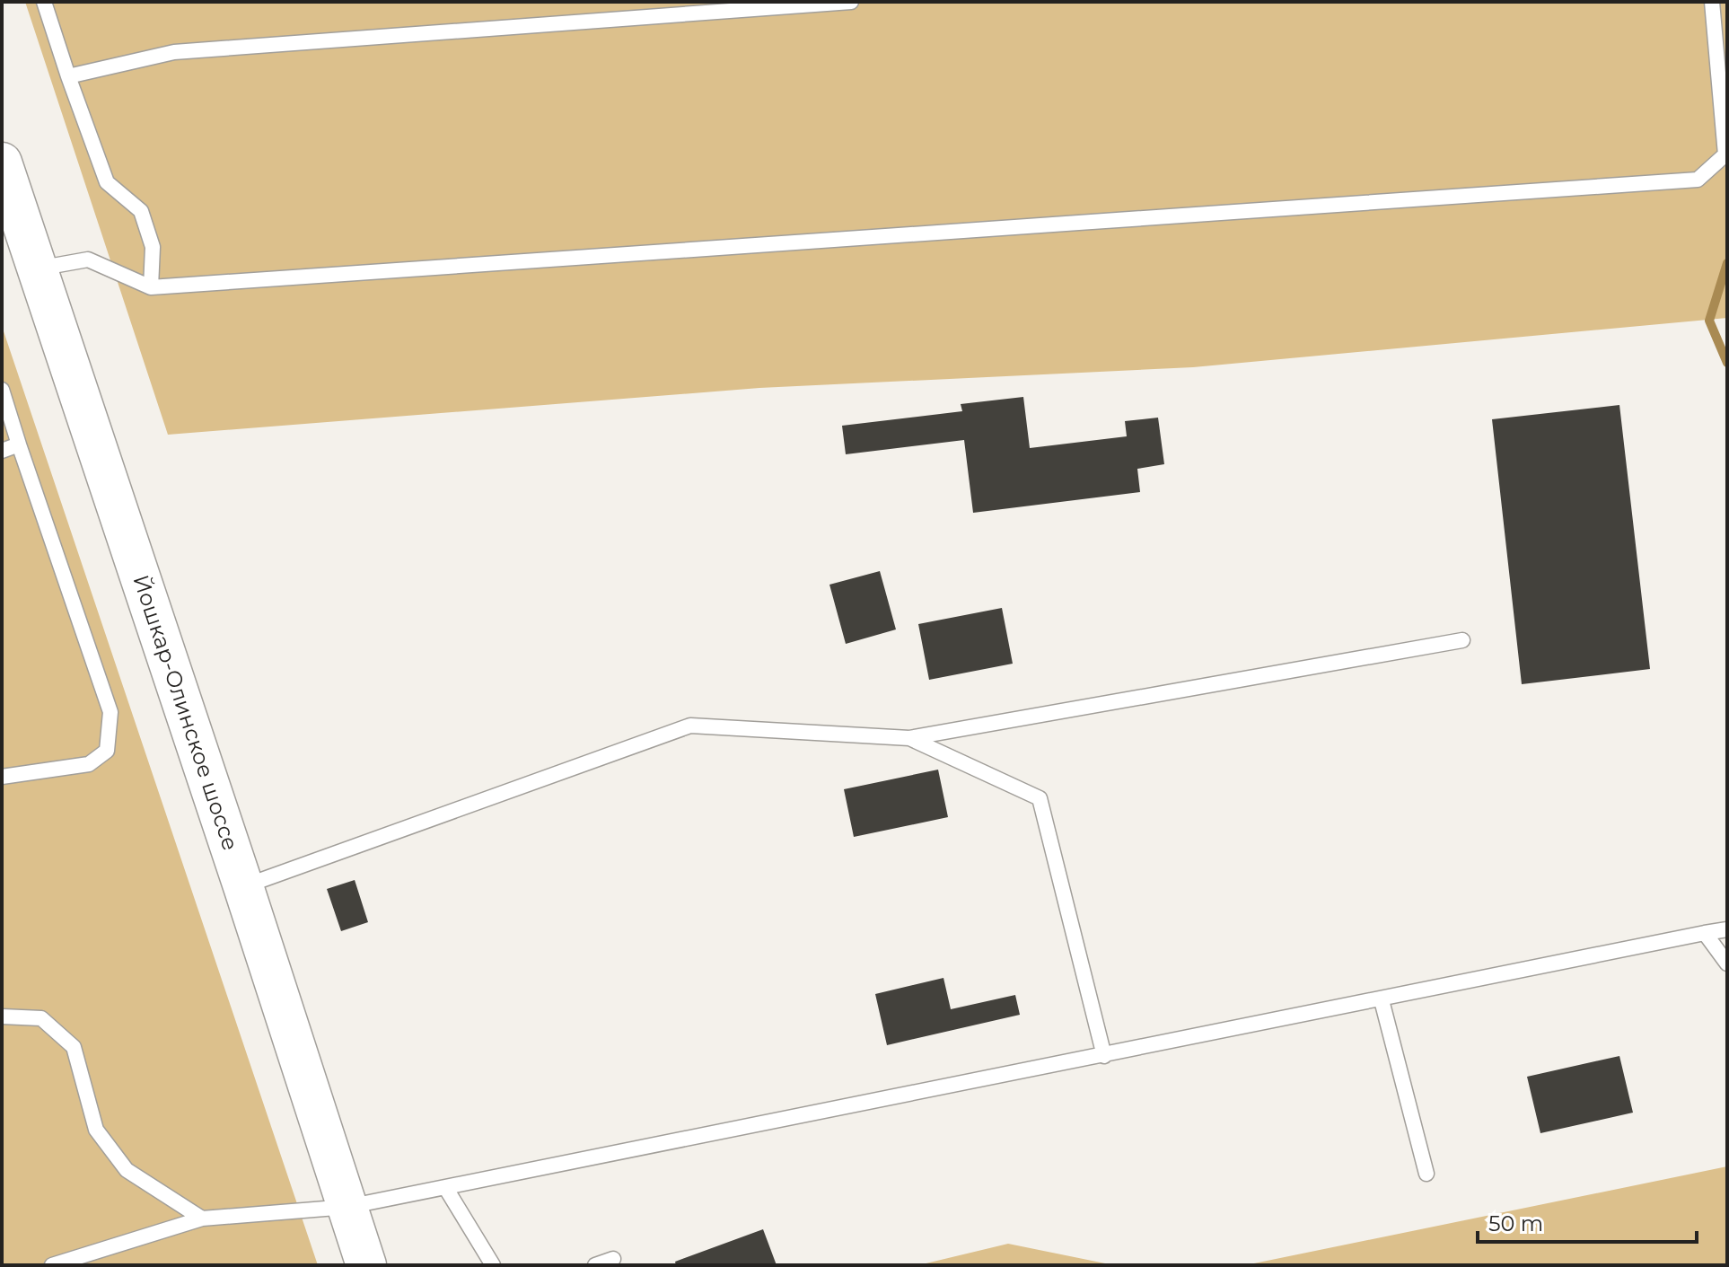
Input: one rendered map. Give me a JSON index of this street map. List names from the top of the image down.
{
  "streets": {
    "main road": ["Йошкар-Олинское шоссе"]
  },
  "scale_bar": "50 m"
}
